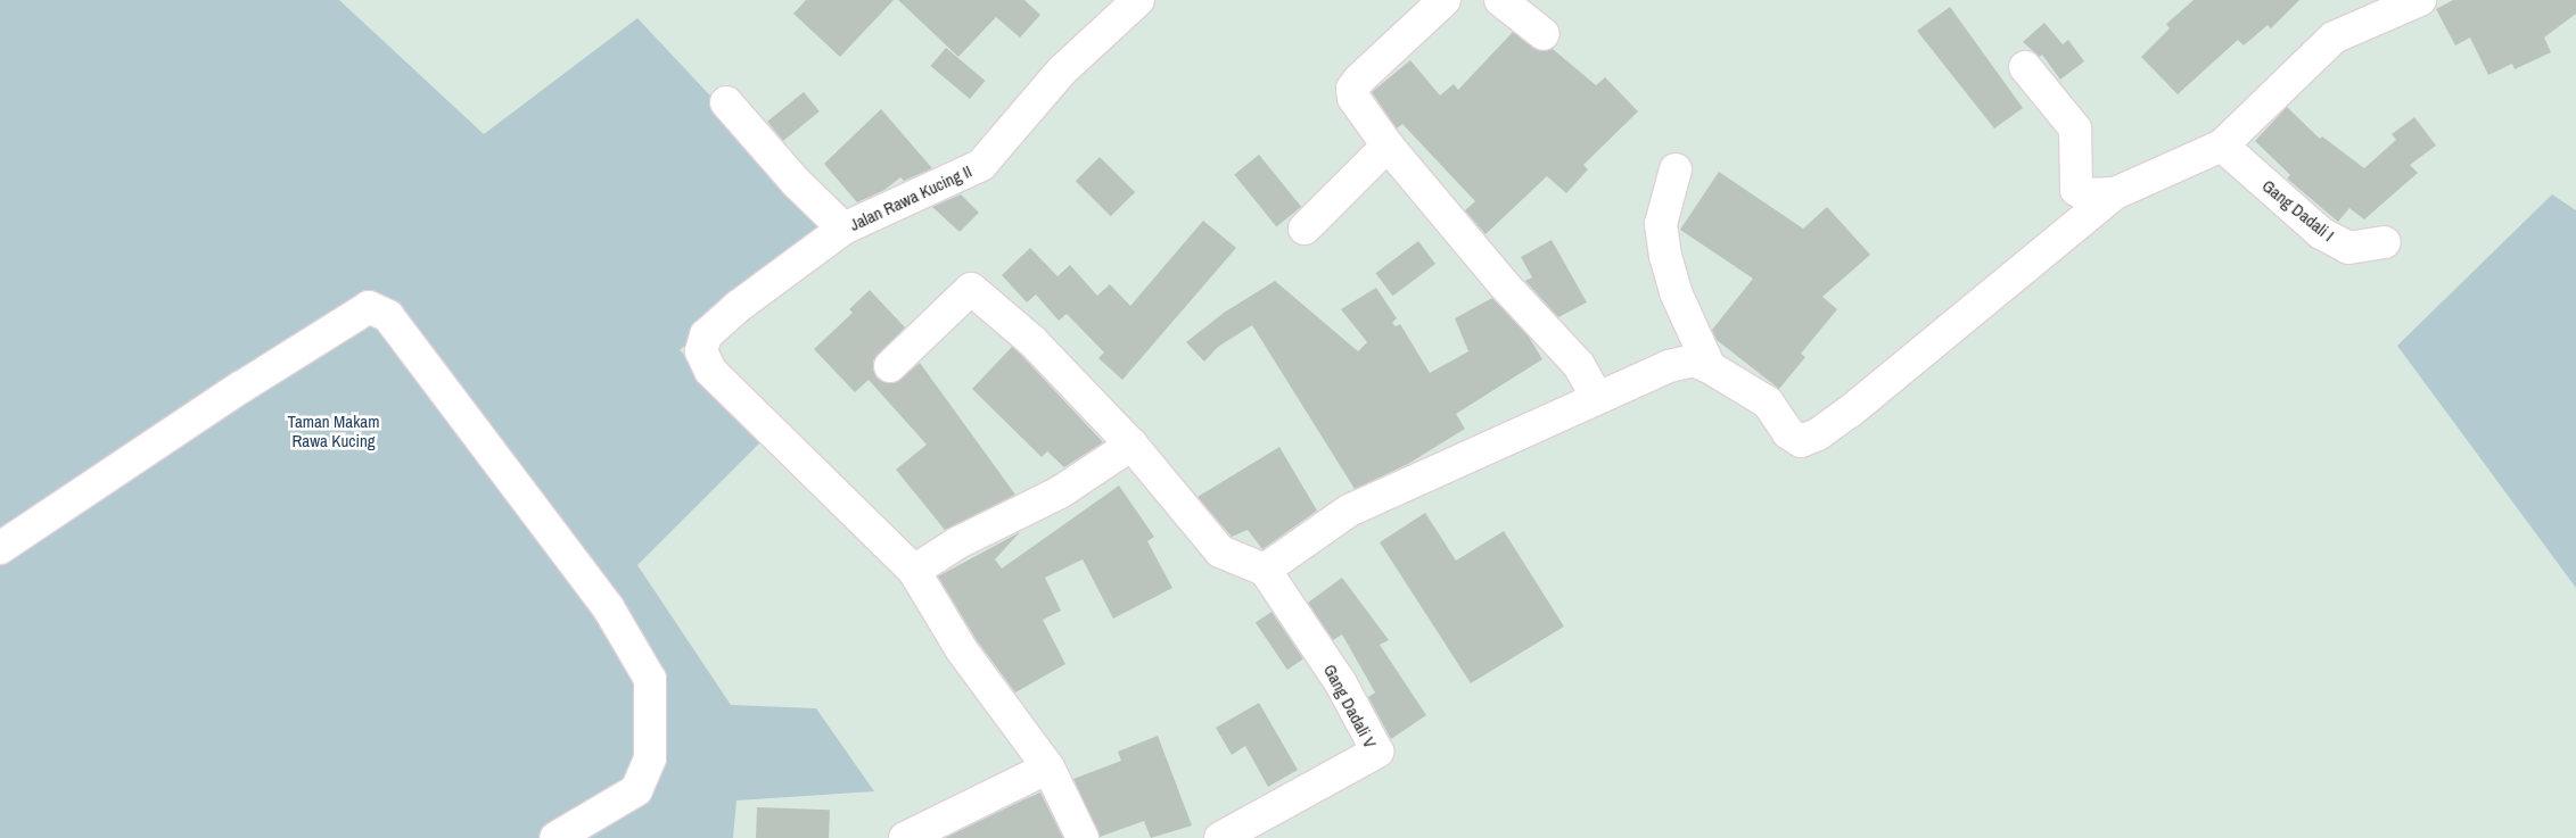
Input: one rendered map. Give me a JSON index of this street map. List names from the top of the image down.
{
  "streets": {
    "street": ["Jalan Rawa Kucing II", "Gang Dadali I", "Gang Dadali V"]
  },
  "parks": ["Taman Makam Rawa Kucing"]
}
